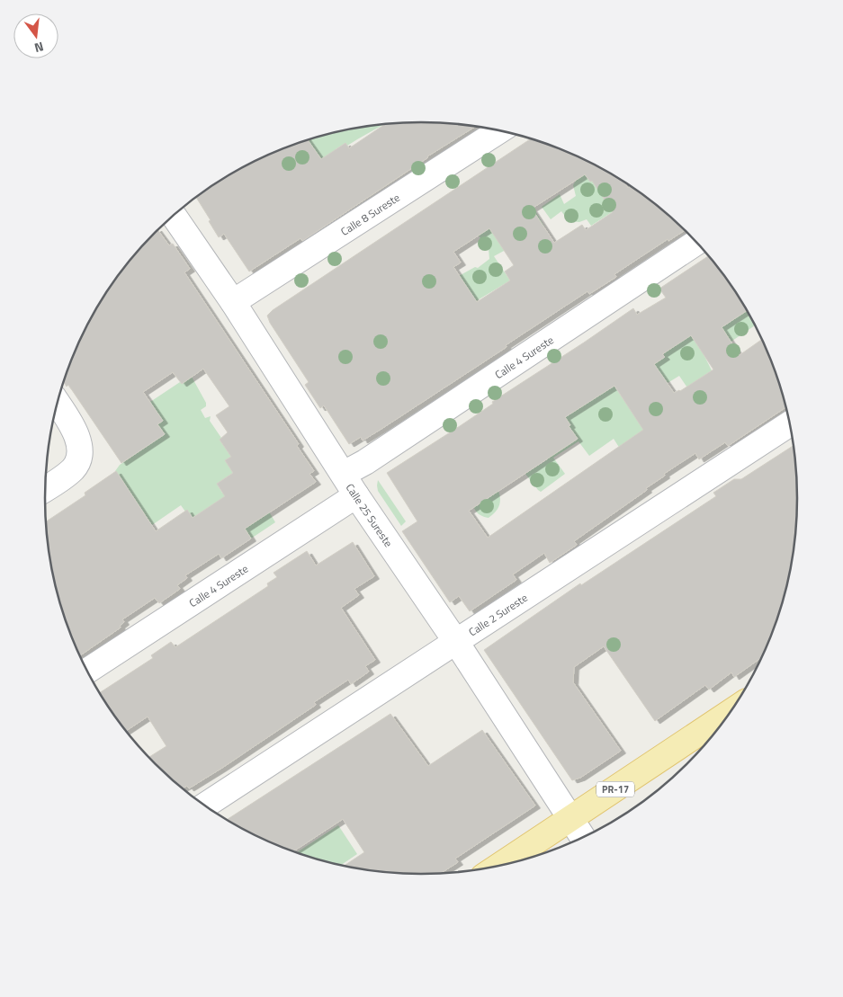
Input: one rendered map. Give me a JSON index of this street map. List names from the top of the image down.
{
  "streets": {
    "main road": ["PR-17"],
    "street": [
      "Calle 8 Sureste",
      "Calle 4 Sureste",
      "Calle 25 Sureste",
      "Calle 2 Sureste"
    ]
  },
  "crossings": [
    ["Calle 8 Sureste", "Calle 25 Sureste"],
    ["Calle 4 Sureste", "Calle 25 Sureste"],
    ["Calle 25 Sureste", "Calle 2 Sureste"],
    ["Calle 25 Sureste", "PR-17"]
  ],
  "north": "bottom"
}
